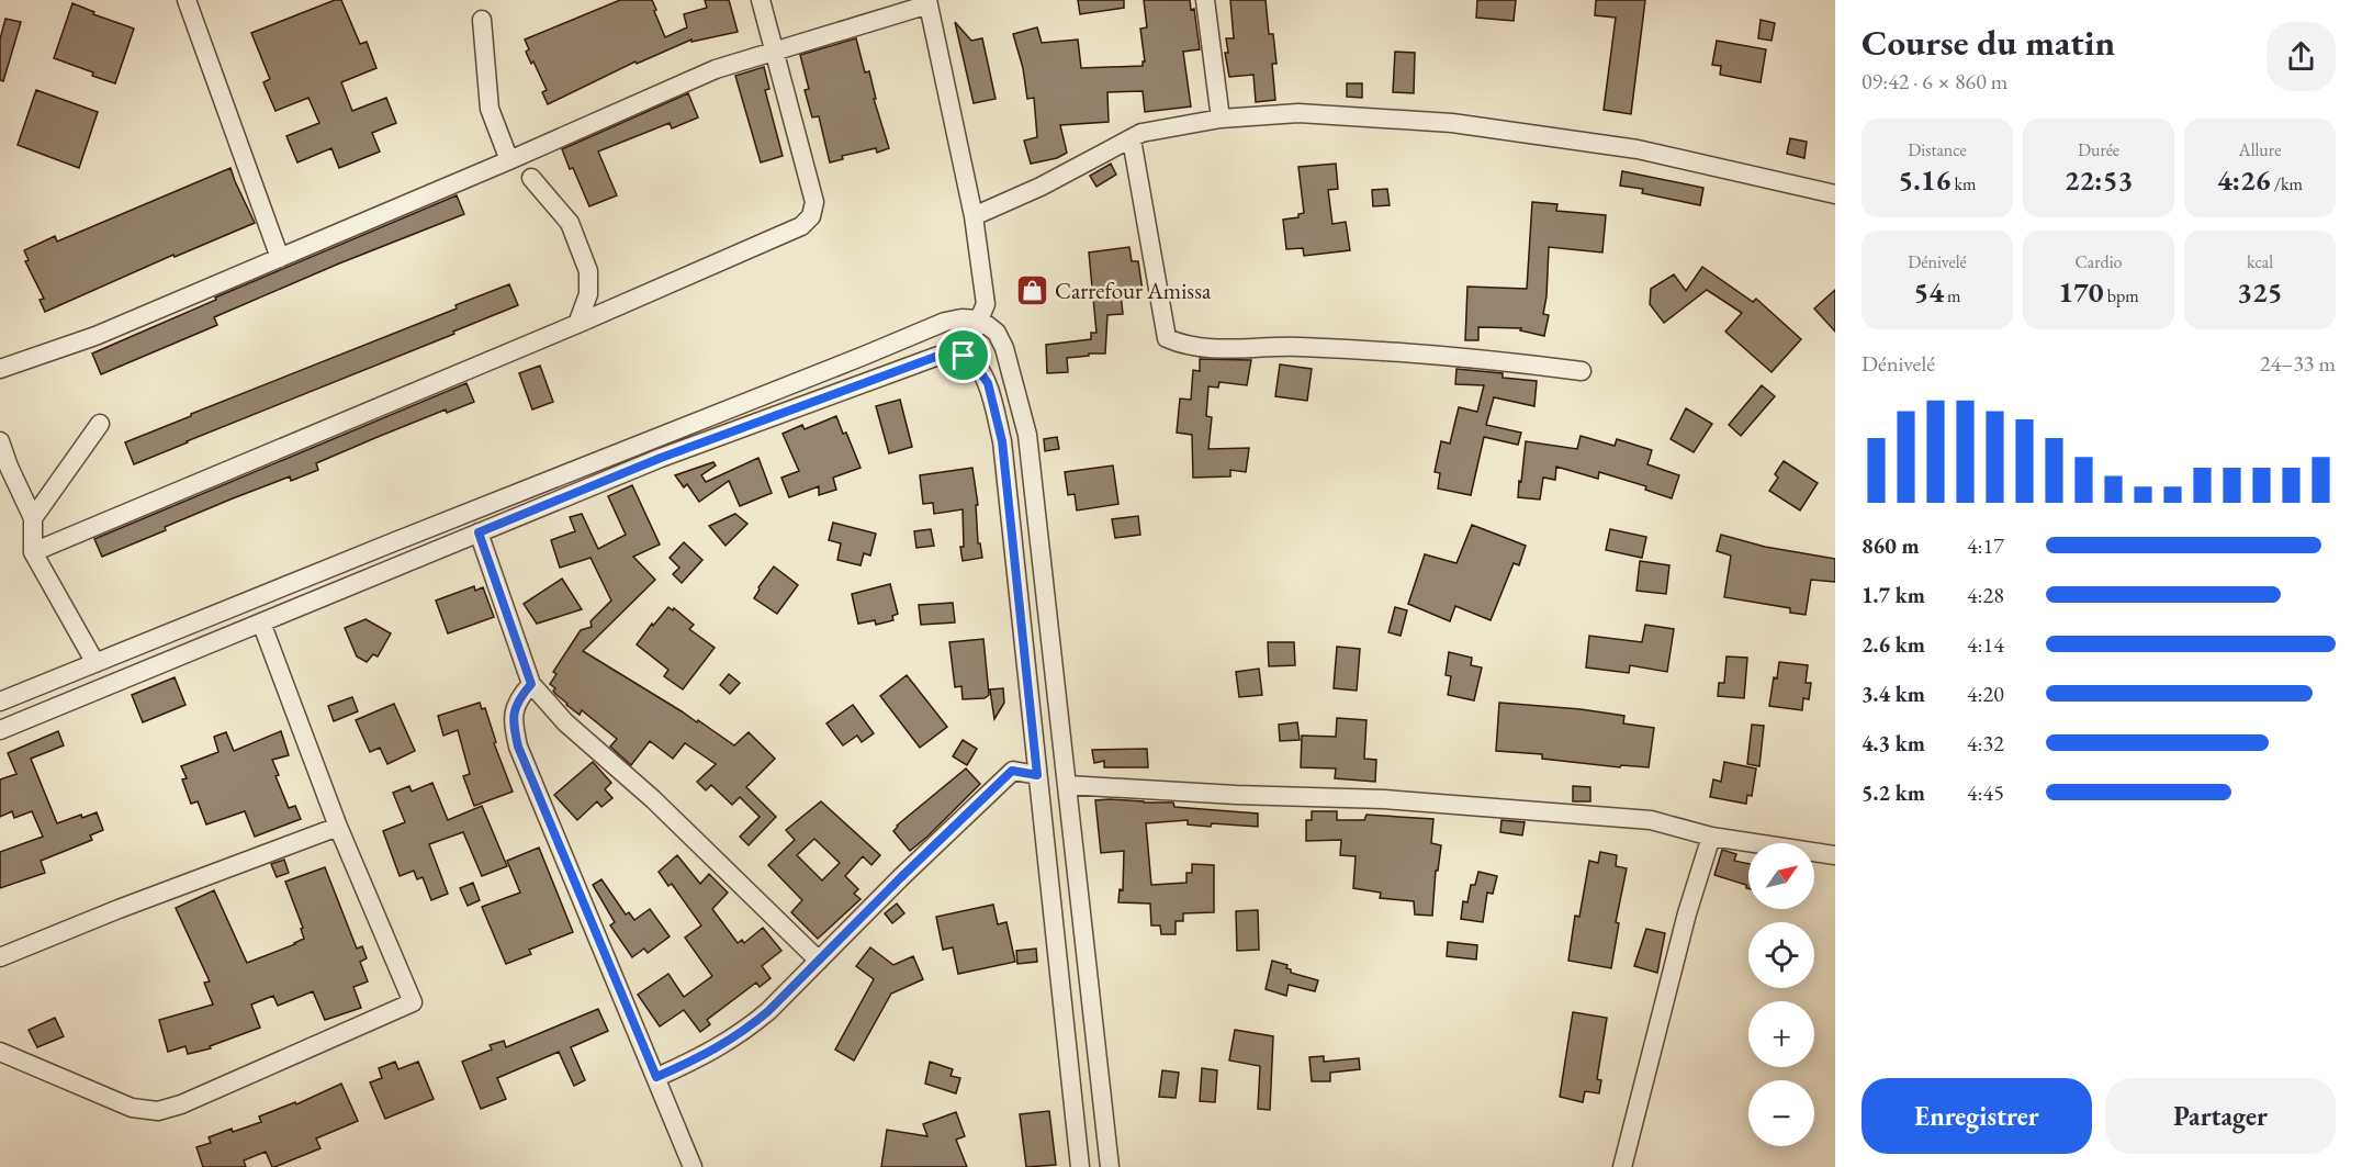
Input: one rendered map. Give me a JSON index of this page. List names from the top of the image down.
{
  "places": {
    "shop": ["Carrefour Amissa"]
  },
  "north": "top right",
  "page": {
    "heading": ["Course du matin", "09:42 · 6 × 860 m"],
    "stats": [
      ["Distance", "5.16 km"],
      ["Durée", "22:53"],
      ["Allure", "4:26 /km"],
      ["Dénivelé", "54 m"],
      ["Cardio", "170 bpm"],
      ["kcal", "325"]
    ],
    "chart": ["Dénivelé", "24–33 m"],
    "list": [
      {
        "name": "860 m",
        "note": "4:17"
      },
      {
        "name": "1.7 km",
        "note": "4:28"
      },
      {
        "name": "2.6 km",
        "note": "4:14"
      },
      {
        "name": "3.4 km",
        "note": "4:20"
      },
      {
        "name": "4.3 km",
        "note": "4:32"
      },
      {
        "name": "5.2 km",
        "note": "4:45"
      }
    ],
    "map_buttons": ["+", "−"],
    "buttons": ["Enregistrer", "Partager"]
  }
}
